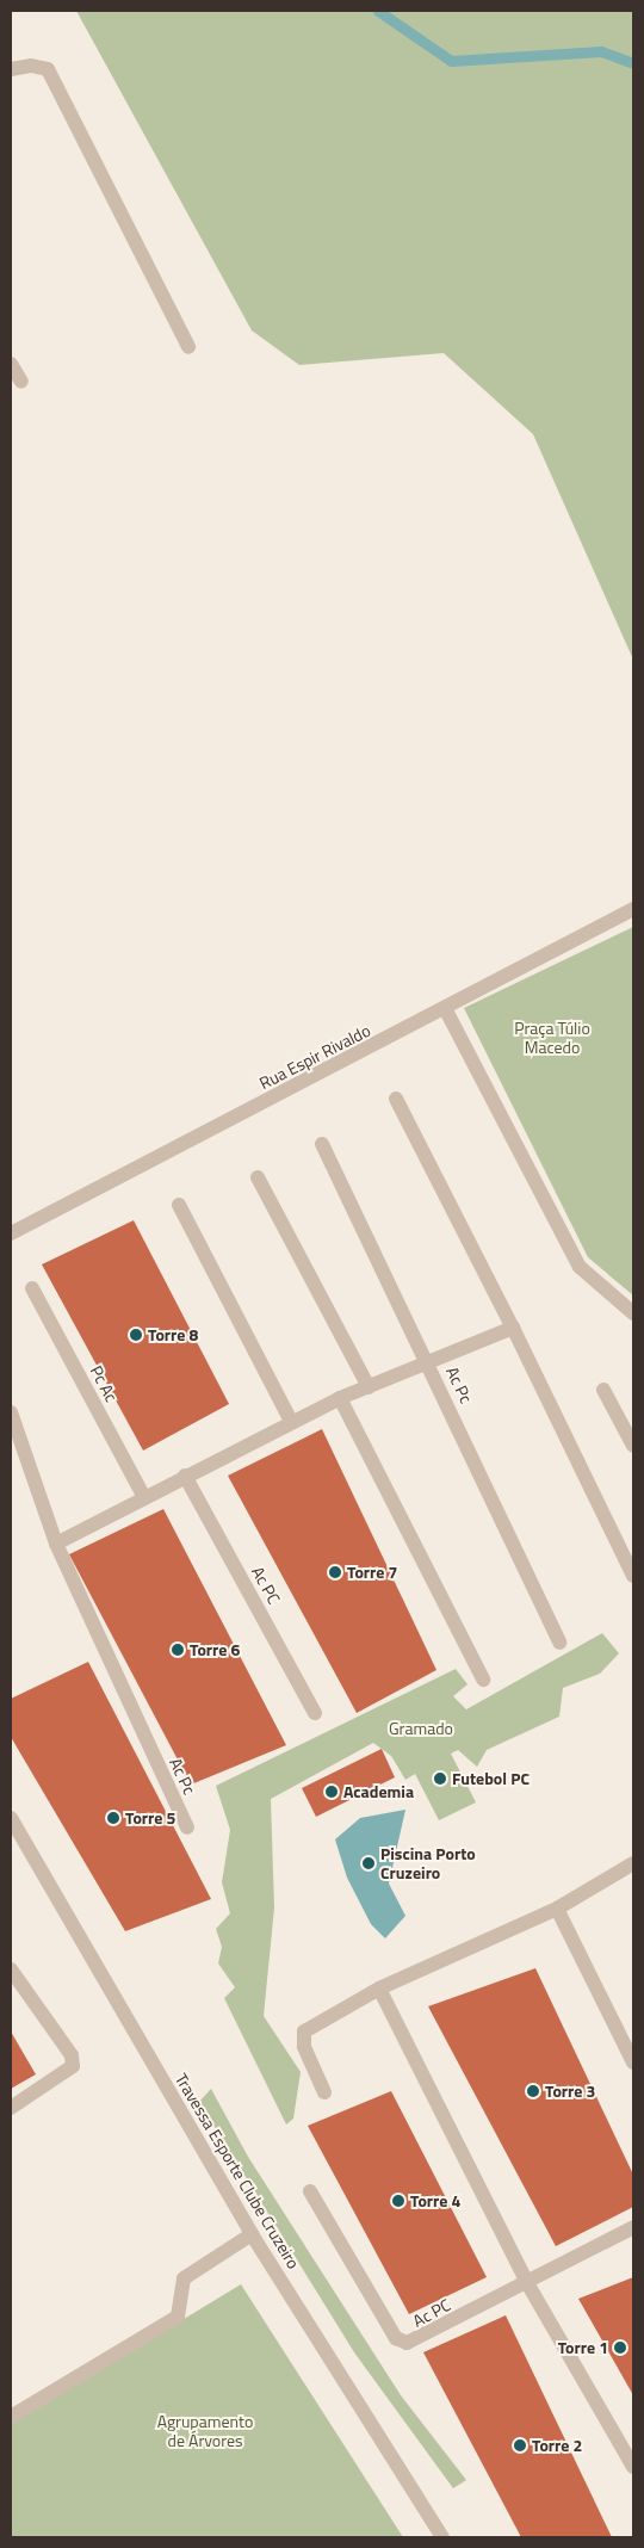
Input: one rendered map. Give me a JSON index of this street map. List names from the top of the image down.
{
  "streets": {
    "street": [
      "Rua Espir Rivaldo",
      "Pc Ac",
      "Ac Pc",
      "Ac PC",
      "Travessa Esporte Clube Cruzeiro"
    ]
  },
  "parks": ["Praça Túlio Macedo", "Gramado", "Agrupamento de Árvores"],
  "places": [
    "Torre 8",
    "Torre 7",
    "Torre 6",
    "Futebol PC",
    "Academia",
    "Torre 5",
    "Piscina Porto Cruzeiro",
    "Torre 3",
    "Torre 4",
    "Torre 1",
    "Torre 2"
  ]
}
